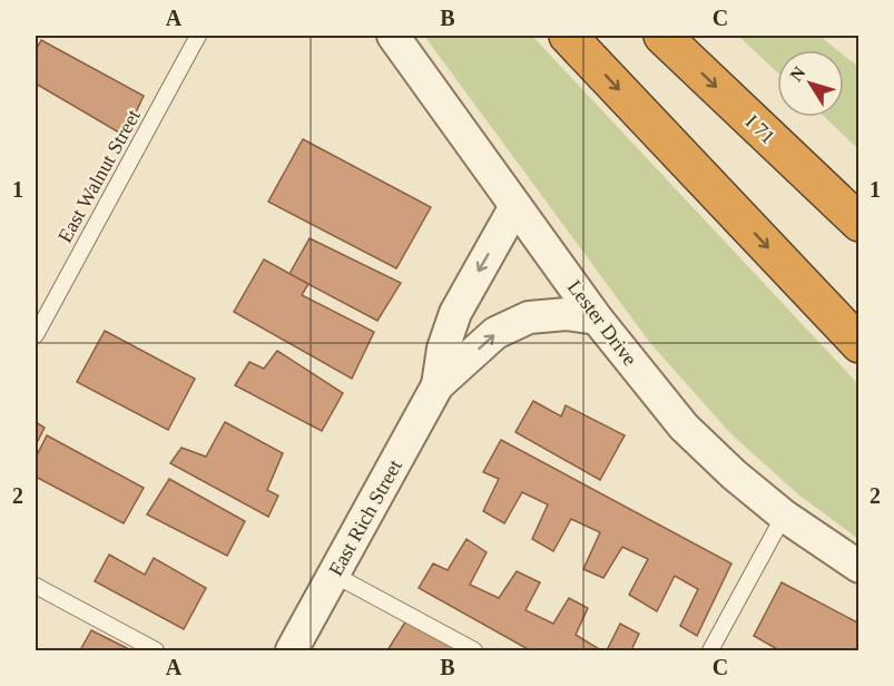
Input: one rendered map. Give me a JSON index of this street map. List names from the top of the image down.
{
  "streets": {
    "highway": ["I 71"],
    "street": ["Lester Drive", "East Rich Street"],
    "lane": ["East Walnut Street"]
  },
  "crossings": [
    ["Lester Drive", "East Rich Street"]
  ],
  "north": "top left",
  "grid": {
    "columns": ["A", "B", "C"],
    "rows": ["1", "2"]
  }
}
